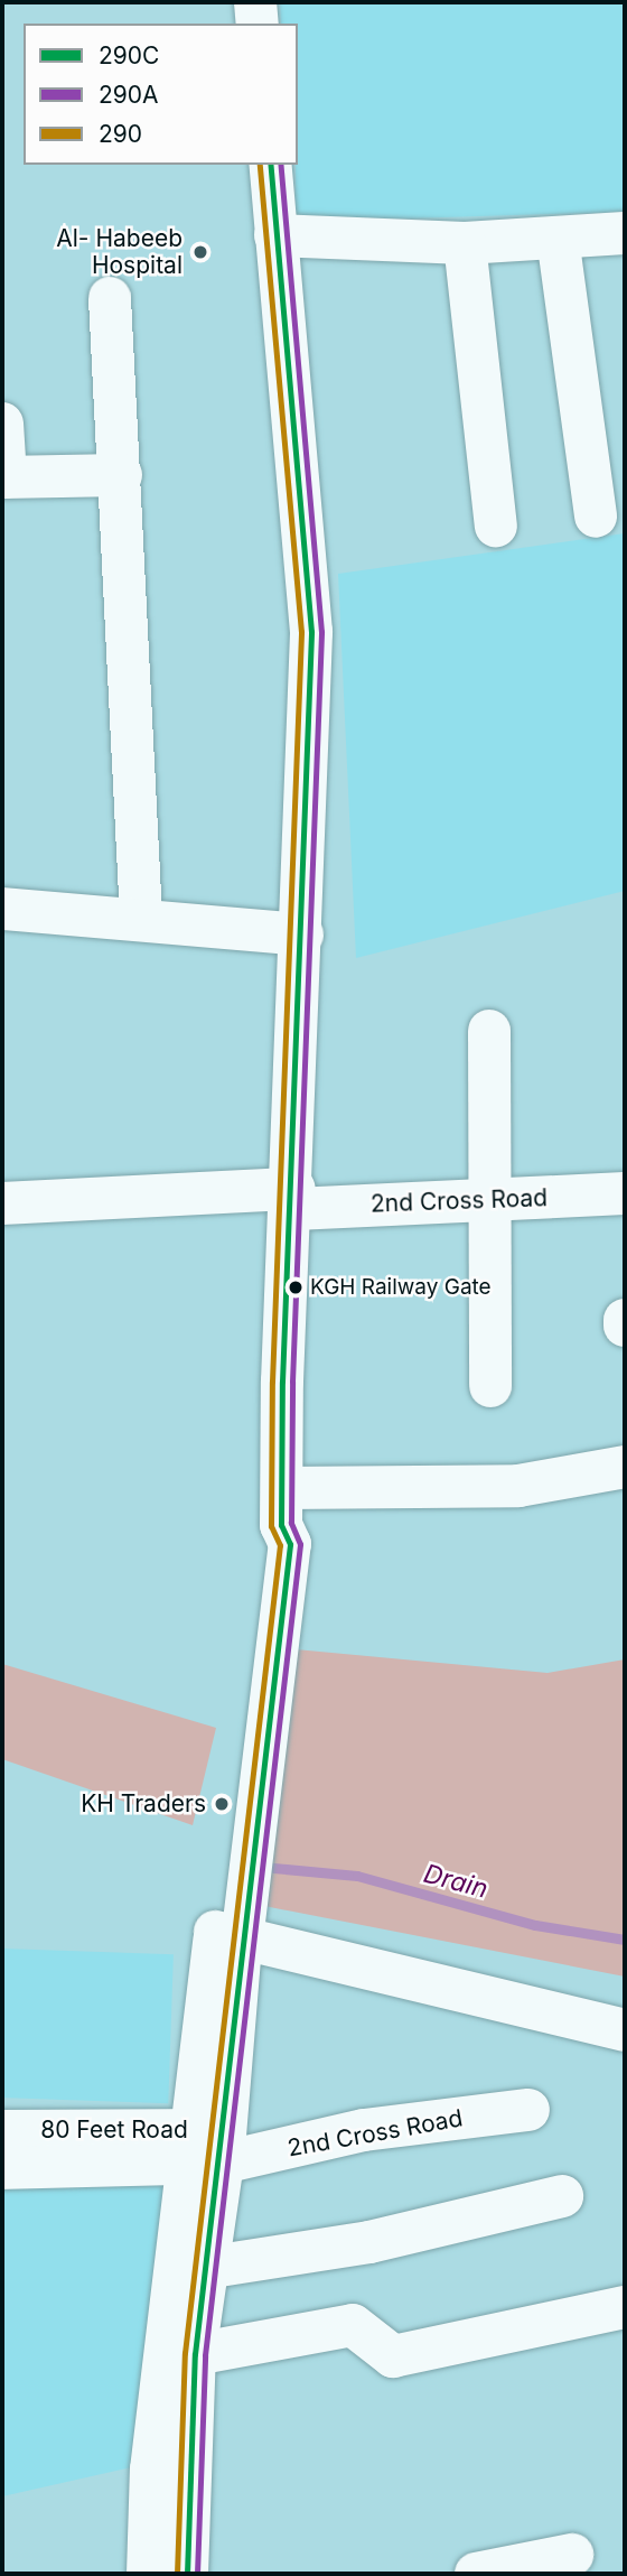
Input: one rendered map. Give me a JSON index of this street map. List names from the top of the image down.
{
  "streets": {
    "street": ["2nd Cross Road", "80 Feet Road"]
  },
  "crossings": [
    ["2nd Cross Road", "80 Feet Road"]
  ],
  "water": ["Drain"],
  "places": ["Al- Habeeb Hospital", "KGH Railway Gate", "KH Traders"],
  "lines": ["transit line 290C", "transit line 290A", "transit line 290"],
  "legend": ["290C", "290A", "290"]
}
